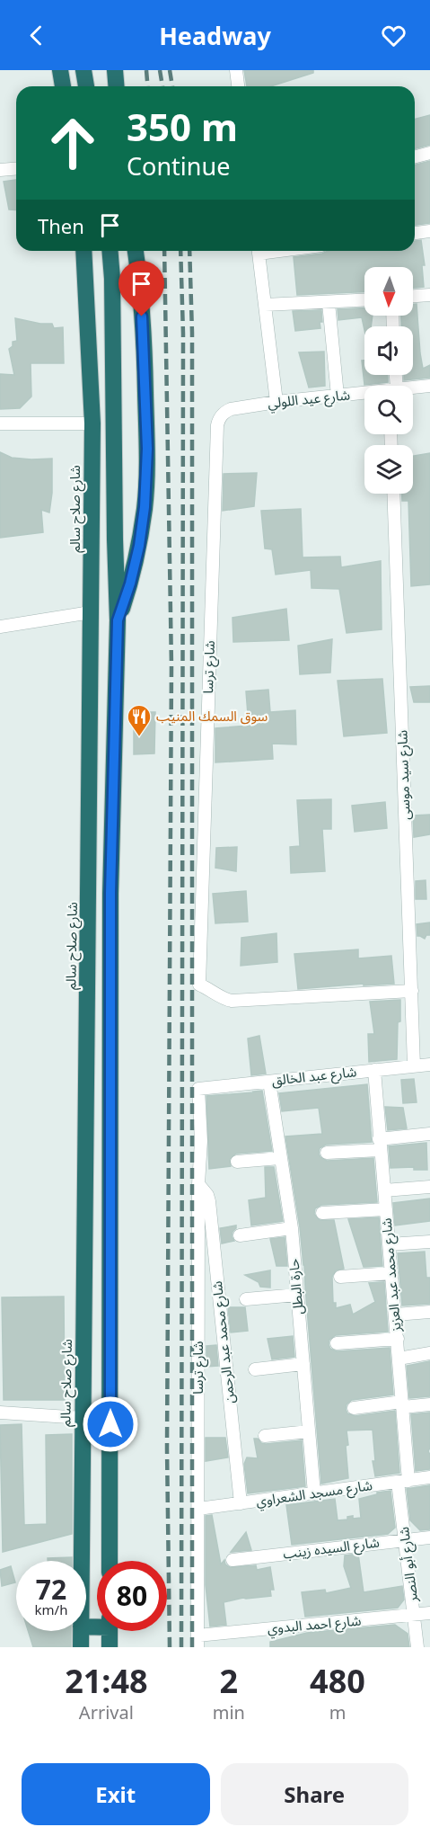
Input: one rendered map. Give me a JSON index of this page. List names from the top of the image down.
{
  "streets": {
    "highway": ["شارع صلاح سالم"],
    "street": [
      "شارع عيد اللولي",
      "شارع ترسا",
      "شارع سيد موسى",
      "شارع عبد الخالق",
      "شارع محمد عبد العزيز",
      "حارة البطل",
      "شارع محمد عبد الرحمن",
      "شارع مسجد الشعراوي",
      "شارع السيده زينب",
      "شارع أبو النصر",
      "شارع احمد البدوي"
    ]
  },
  "crossings": [
    ["شارع عيد اللولي", "شارع ترسا"],
    ["شارع ترسا", "شارع سيد موسى"],
    ["شارع ترسا", "شارع عبد الخالق"],
    ["شارع ترسا", "شارع محمد عبد الرحمن"],
    ["شارع ترسا", "شارع مسجد الشعراوي"],
    ["شارع ترسا", "شارع احمد البدوي"],
    ["شارع سيد موسى", "شارع عبد الخالق"],
    ["شارع عبد الخالق", "شارع محمد عبد العزيز"],
    ["شارع عبد الخالق", "حارة البطل"],
    ["شارع محمد عبد العزيز", "شارع مسجد الشعراوي"],
    ["شارع محمد عبد العزيز", "شارع أبو النصر"],
    ["حارة البطل", "شارع مسجد الشعراوي"],
    ["شارع محمد عبد الرحمن", "شارع مسجد الشعراوي"],
    ["شارع مسجد الشعراوي", "شارع أبو النصر"],
    ["شارع السيده زينب", "شارع أبو النصر"],
    ["شارع أبو النصر", "شارع احمد البدوي"]
  ],
  "places": {
    "restaurant": ["سوق السمك المنيب"]
  },
  "north": "bottom",
  "page": {
    "header": "Headway",
    "turn": ["350 m", "Continue"],
    "then": "Then",
    "speed": "72 km/h",
    "limit": "80",
    "eta": [
      "21:48",
      "Arrival",
      "2",
      "min",
      "480",
      "m"
    ],
    "buttons": ["Exit", "Share"]
  }
}
